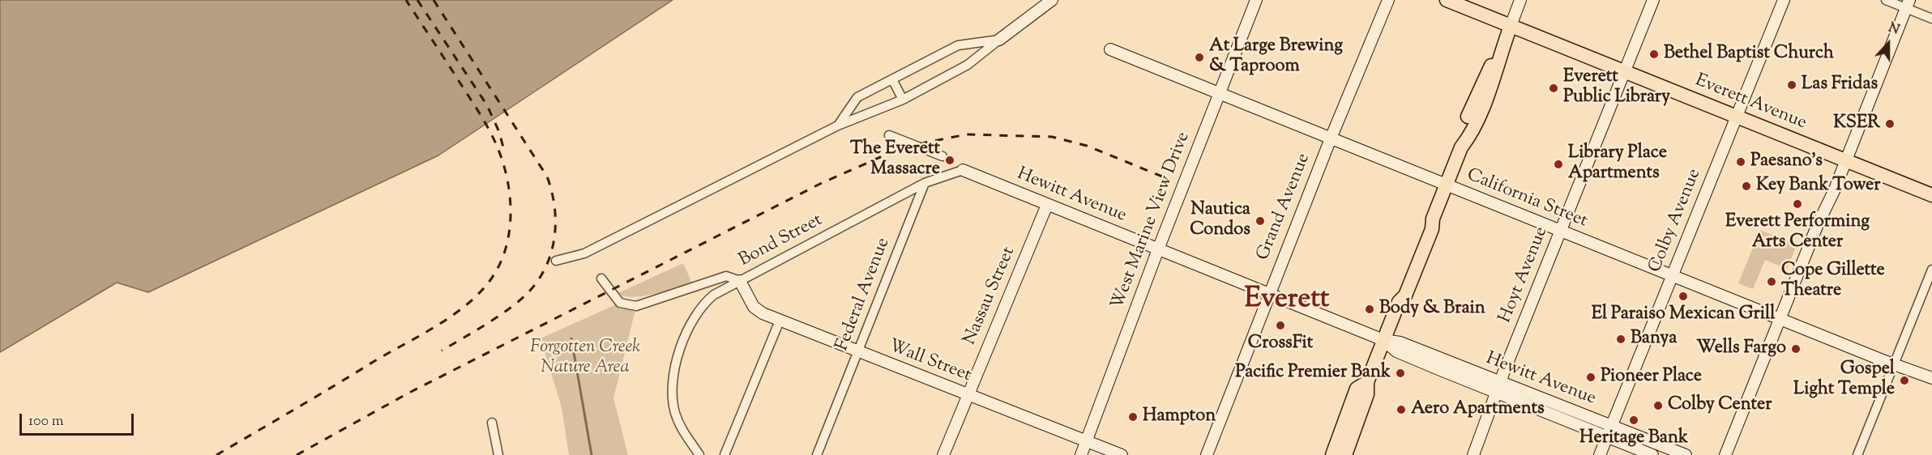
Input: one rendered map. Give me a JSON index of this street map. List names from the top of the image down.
{
  "streets": {
    "main road": ["Everett Avenue"],
    "street": [
      "Hewitt Avenue",
      "California Street",
      "Grand Avenue",
      "West Marine View Drive",
      "Colby Avenue",
      "Bond Street",
      "Hoyt Avenue",
      "Federal Avenue",
      "Nassau Street",
      "Wall Street"
    ]
  },
  "crossings": [
    ["Everett Avenue", "Colby Avenue"],
    ["Everett Avenue", "Hoyt Avenue"],
    ["Hewitt Avenue", "Grand Avenue"],
    ["Hewitt Avenue", "West Marine View Drive"],
    ["Hewitt Avenue", "Colby Avenue"],
    ["Hewitt Avenue", "Hoyt Avenue"],
    ["Hewitt Avenue", "Nassau Street"],
    ["California Street", "Grand Avenue"],
    ["California Street", "West Marine View Drive"],
    ["California Street", "Colby Avenue"],
    ["California Street", "Hoyt Avenue"],
    ["West Marine View Drive", "Wall Street"],
    ["Bond Street", "Federal Avenue"],
    ["Bond Street", "Wall Street"],
    ["Federal Avenue", "Wall Street"],
    ["Nassau Street", "Wall Street"]
  ],
  "districts": ["Everett"],
  "parks": ["Forgotten Creek Nature Area"],
  "places": [
    "Bethel Baptist Church",
    "At Large Brewing & Taproom",
    "Las Fridas",
    "Everett Public Library",
    "KSER",
    "The Everett Massacre",
    "Paesano’s",
    "Library Place Apartments",
    "Key Bank Tower",
    "Everett Performing Arts Center",
    "Nautica Condos",
    "Cope Gillette Theatre",
    "El Paraiso Mexican Grill",
    "Body & Brain",
    "CrossFit",
    "Banya",
    "Wells Fargo",
    "Pacific Premier Bank",
    "Pioneer Place",
    "Gospel Light Temple",
    "Colby Center",
    "Aero Apartments",
    "Hampton",
    "Heritage Bank"
  ],
  "scale_bar": "100 m",
  "north": "top"
}
